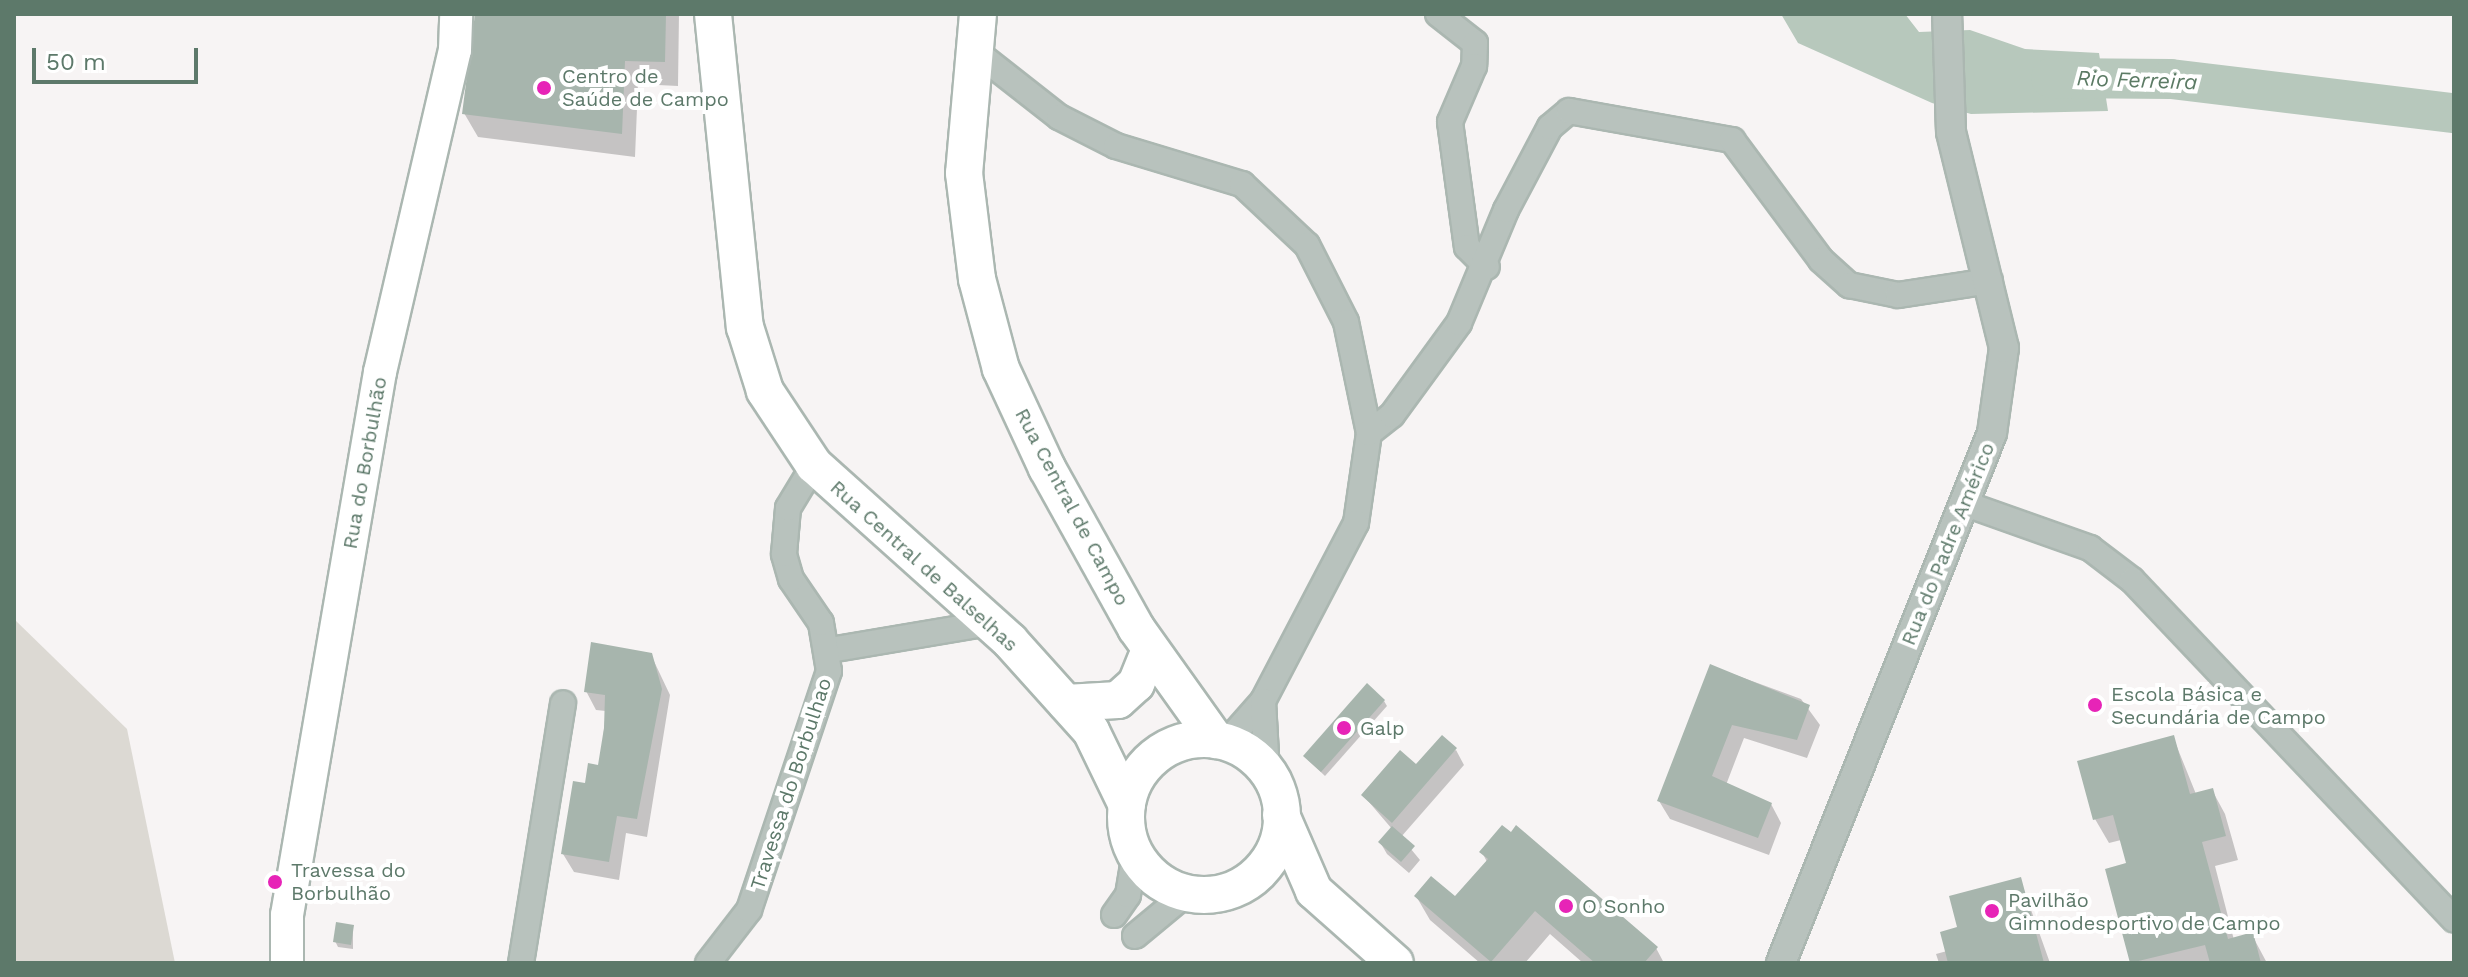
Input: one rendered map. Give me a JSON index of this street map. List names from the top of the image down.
{
  "streets": {
    "main road": ["Rua do Borbulhão", "Rua Central de Campo", "Rua Central de Balselhas"],
    "street": ["Rua do Padre Américo", "Travessa do Borbulhao"]
  },
  "crossings": [
    ["Rua Central de Campo", "Rua Central de Balselhas"],
    ["Rua Central de Balselhas", "Travessa do Borbulhao"]
  ],
  "water": ["Rio Ferreira"],
  "places": [
    "Centro de Saúde de Campo",
    "Escola Básica e Secundária de Campo",
    "Galp",
    "Travessa do Borbulhão",
    "O Sonho",
    "Pavilhão Gimnodesportivo de Campo"
  ],
  "scale_bar": "50 m"
}
